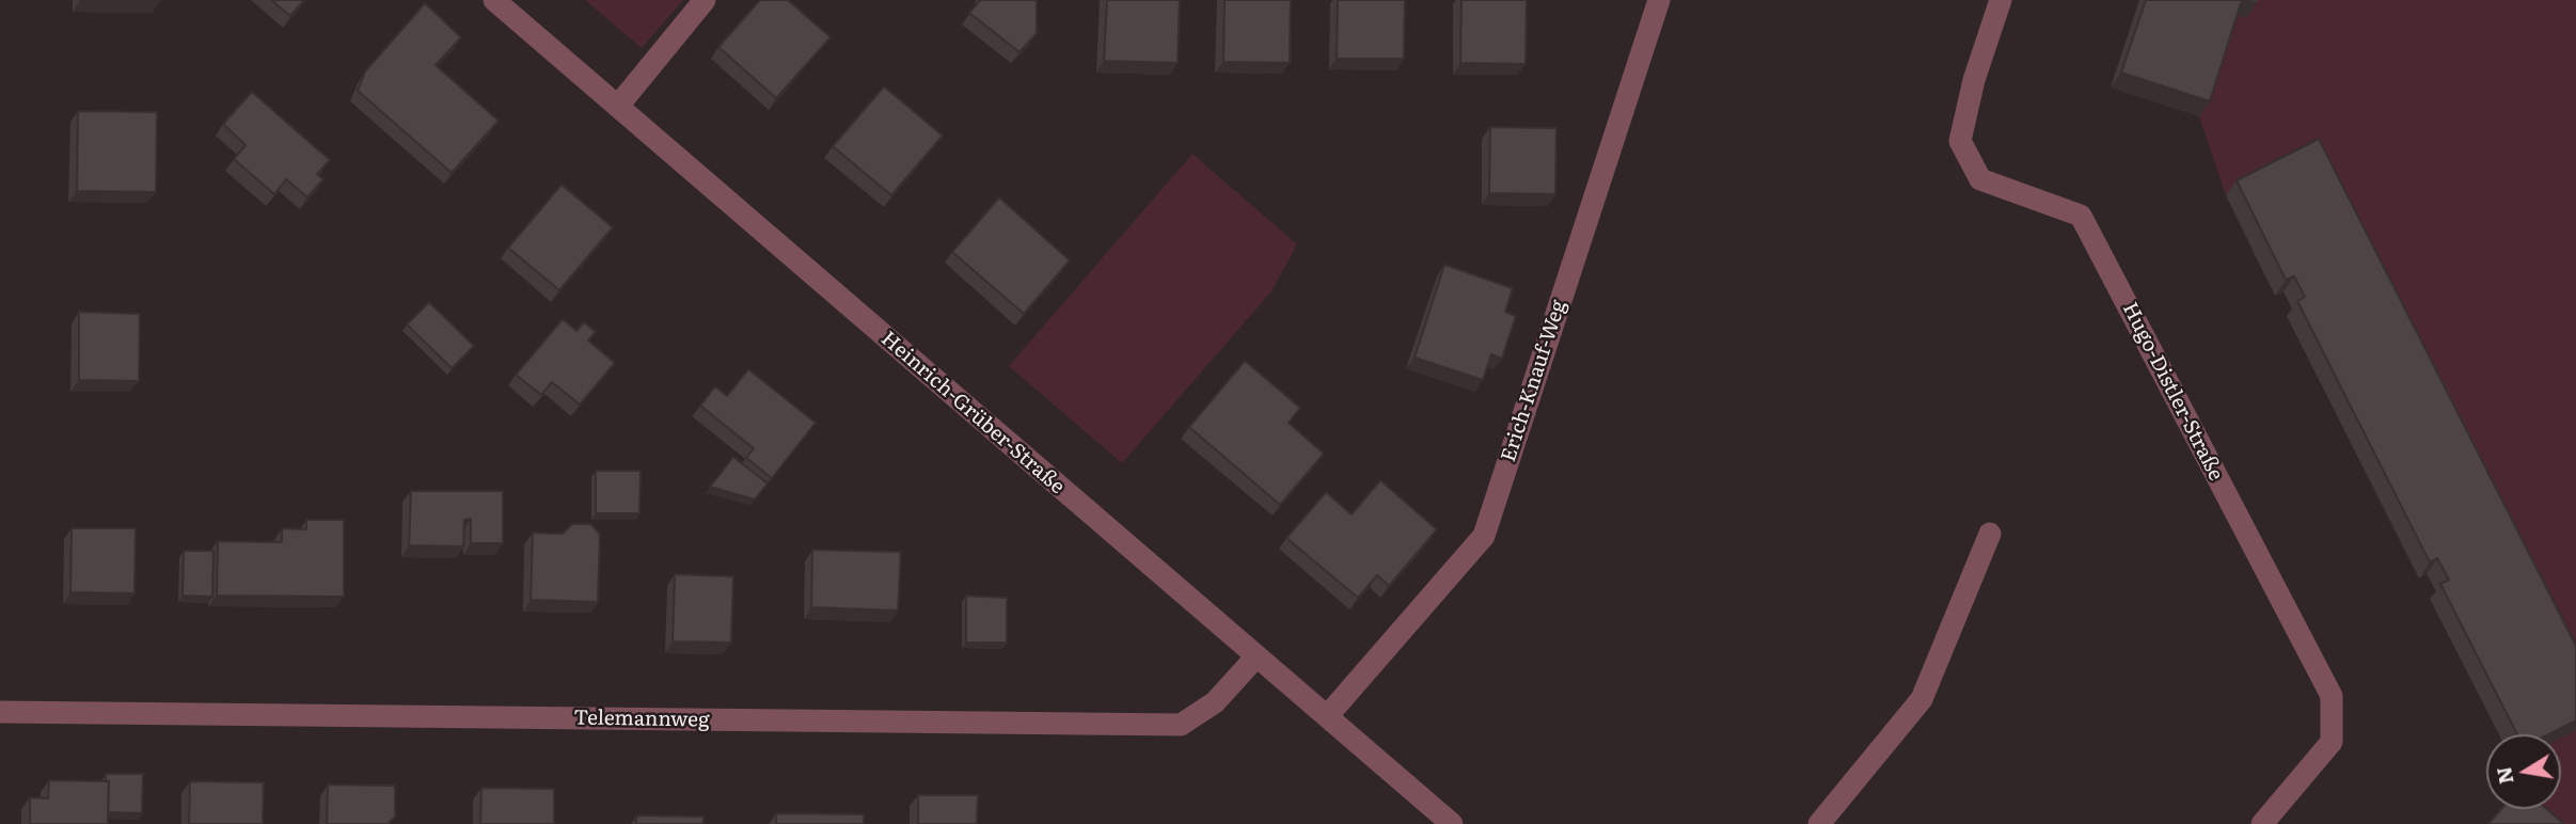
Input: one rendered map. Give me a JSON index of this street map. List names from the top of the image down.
{
  "streets": {
    "street": [
      "Erich-Knauf-Weg",
      "Hugo-Distler-Straße",
      "Heinrich-Grüber-Straße",
      "Telemannweg"
    ]
  },
  "crossings": [
    ["Erich-Knauf-Weg", "Heinrich-Grüber-Straße"],
    ["Heinrich-Grüber-Straße", "Telemannweg"]
  ],
  "north": "left"
}
